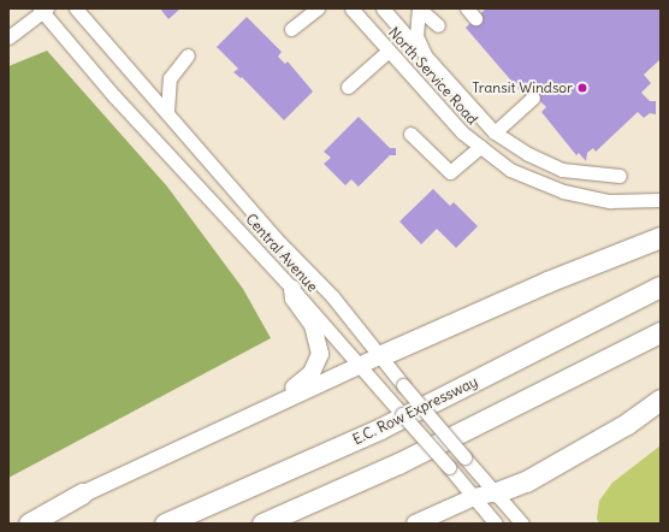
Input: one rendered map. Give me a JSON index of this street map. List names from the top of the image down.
{
  "streets": {
    "highway": ["E.C. Row Expressway"],
    "street": ["North Service Road", "Central Avenue"]
  },
  "places": ["Transit Windsor"]
}
